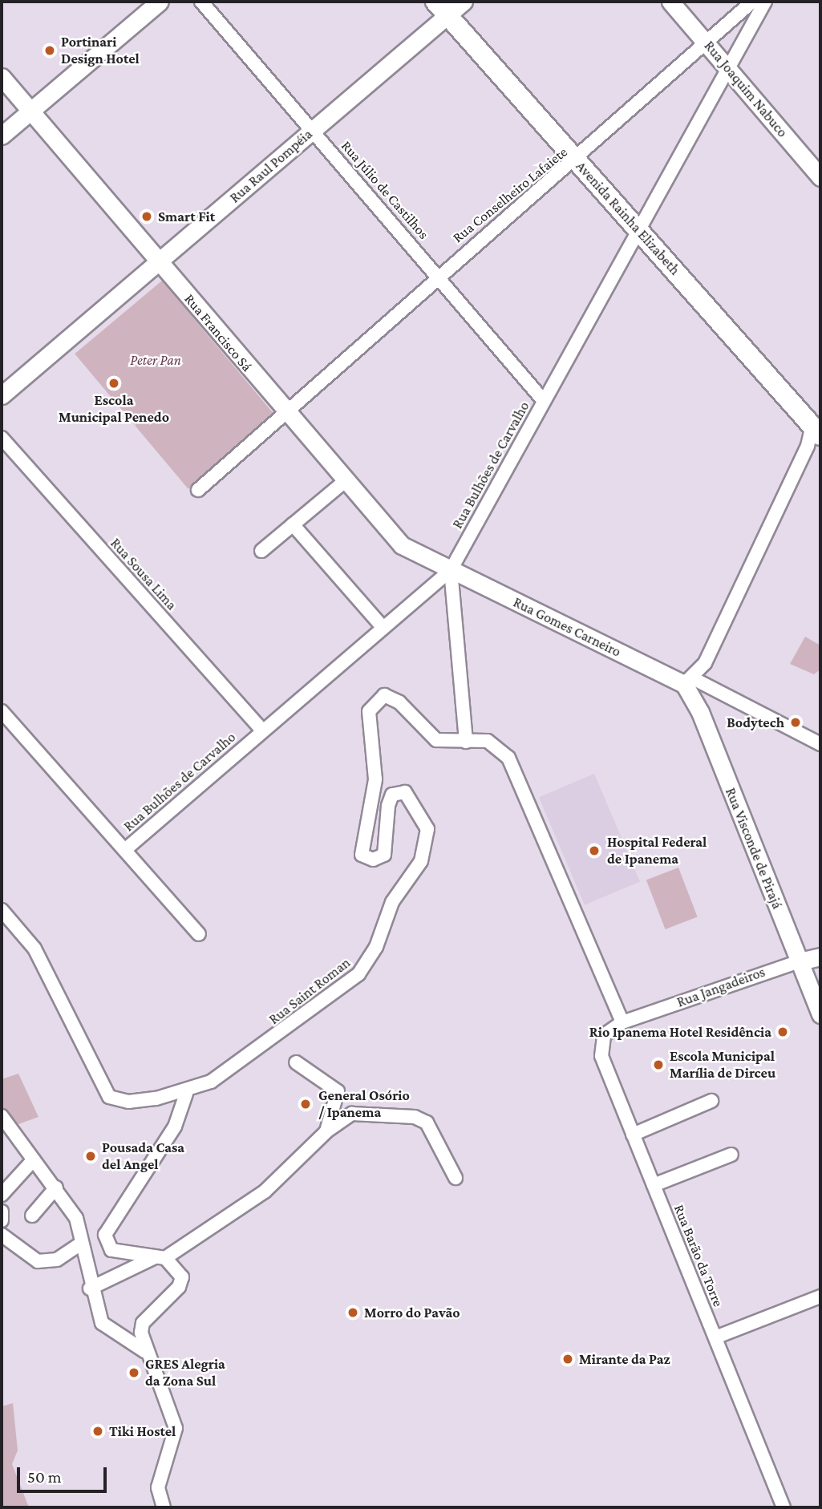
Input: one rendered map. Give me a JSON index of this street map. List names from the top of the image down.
{
  "streets": {
    "highway": ["Avenida Rainha Elizabeth"],
    "main road": [
      "Rua Joaquim Nabuco",
      "Rua Raul Pompéia",
      "Rua Francisco Sá",
      "Rua Gomes Carneiro",
      "Rua Visconde de Pirajá",
      "Rua Jangadeiros"
    ],
    "street": [
      "Rua Júlio de Castilhos",
      "Rua Conselheiro Lafaiete",
      "Rua Bulhões de Carvalho",
      "Rua Sousa Lima",
      "Rua Saint Roman",
      "Rua Barão da Torre"
    ]
  },
  "crossings": [
    ["Rua Joaquim Nabuco", "Rua Conselheiro Lafaiete"],
    ["Rua Joaquim Nabuco", "Rua Bulhões de Carvalho"],
    ["Rua Raul Pompéia", "Rua Júlio de Castilhos"],
    ["Rua Raul Pompéia", "Avenida Rainha Elizabeth"],
    ["Rua Raul Pompéia", "Rua Francisco Sá"],
    ["Rua Júlio de Castilhos", "Rua Conselheiro Lafaiete"],
    ["Rua Júlio de Castilhos", "Rua Bulhões de Carvalho"],
    ["Rua Conselheiro Lafaiete", "Avenida Rainha Elizabeth"],
    ["Rua Conselheiro Lafaiete", "Rua Francisco Sá"],
    ["Avenida Rainha Elizabeth", "Rua Bulhões de Carvalho"],
    ["Rua Francisco Sá", "Rua Bulhões de Carvalho"],
    ["Rua Francisco Sá", "Rua Gomes Carneiro"],
    ["Rua Bulhões de Carvalho", "Rua Sousa Lima"],
    ["Rua Bulhões de Carvalho", "Rua Gomes Carneiro"],
    ["Rua Gomes Carneiro", "Rua Visconde de Pirajá"],
    ["Rua Visconde de Pirajá", "Rua Jangadeiros"],
    ["Rua Jangadeiros", "Rua Barão da Torre"]
  ],
  "parks": ["Peter Pan"],
  "places": [
    "Portinari Design Hotel",
    "Smart Fit",
    "Escola Municipal Penedo",
    "Bodytech",
    "Hospital Federal de Ipanema",
    "Rio Ipanema Hotel Residência",
    "Escola Municipal Marília de Dirceu",
    "General Osório / Ipanema",
    "Pousada Casa del Angel",
    "Morro do Pavão",
    "Mirante da Paz",
    "GRES Alegria da Zona Sul",
    "Tiki Hostel"
  ],
  "scale_bar": "50 m"
}
